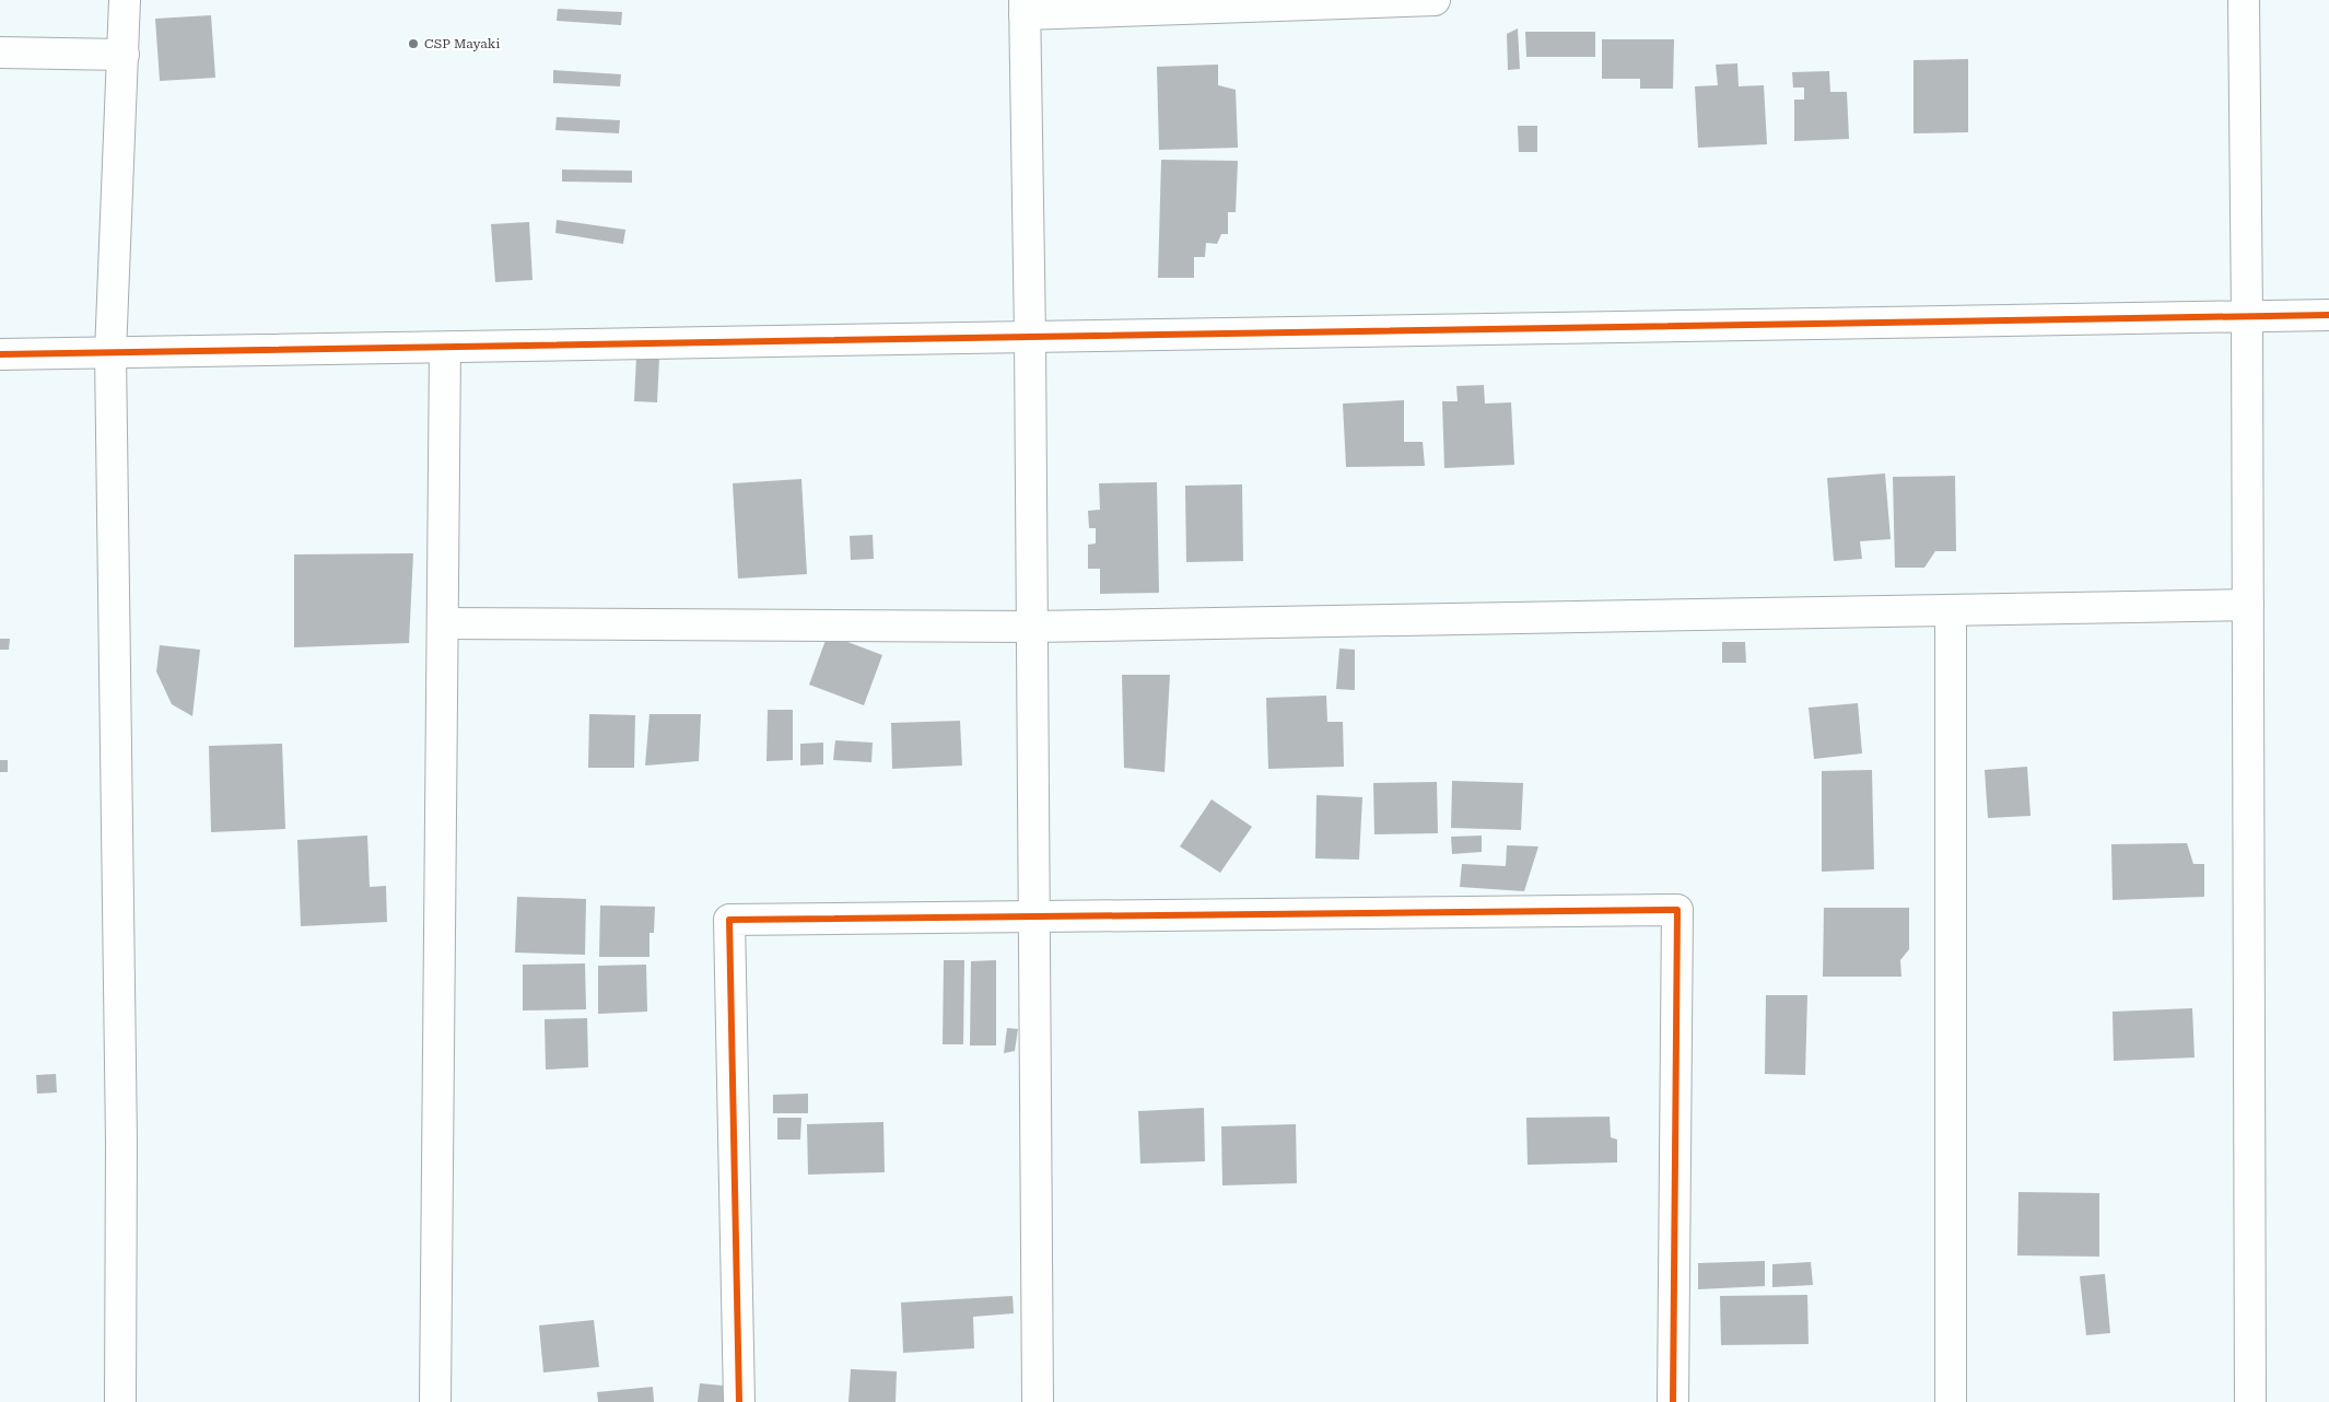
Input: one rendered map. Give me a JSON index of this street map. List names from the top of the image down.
{
  "places": ["CSP Mayaki"]
}
